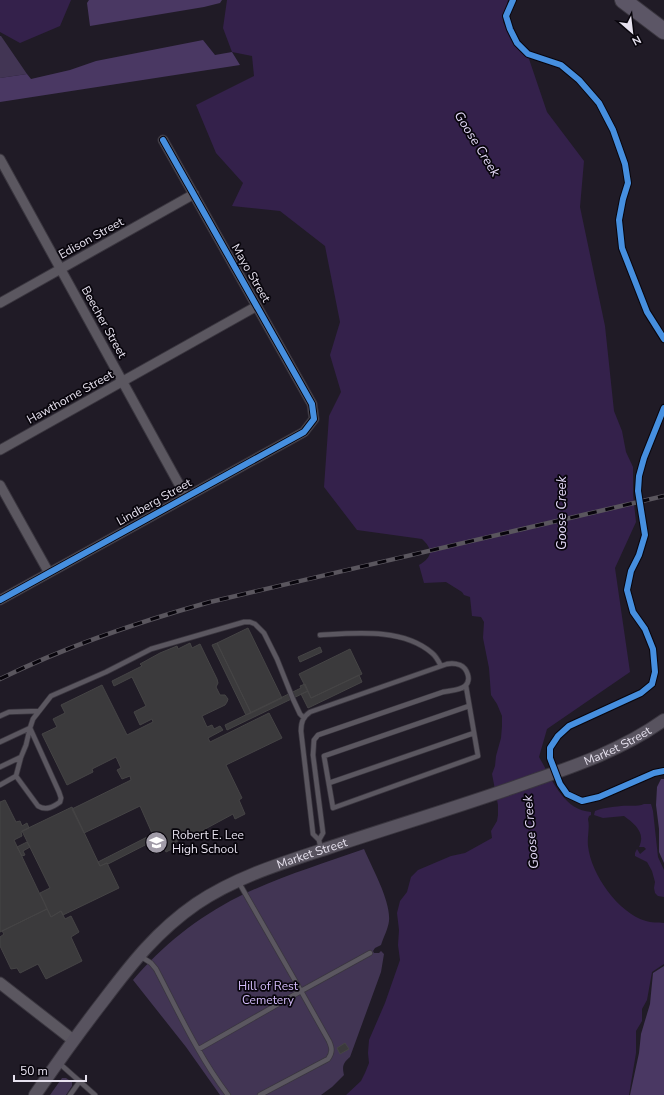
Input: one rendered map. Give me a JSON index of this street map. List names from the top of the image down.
{
  "streets": {
    "main road": ["Market Street"],
    "street": [
      "Edison Street",
      "Mayo Street",
      "Beecher Street",
      "Hawthorne Street",
      "Lindberg Street"
    ]
  },
  "crossings": [
    ["Edison Street", "Mayo Street"],
    ["Edison Street", "Beecher Street"],
    ["Mayo Street", "Hawthorne Street"],
    ["Mayo Street", "Lindberg Street"],
    ["Beecher Street", "Hawthorne Street"],
    ["Beecher Street", "Lindberg Street"]
  ],
  "water": ["Goose Creek"],
  "parks": ["Hill of Rest Cemetery"],
  "places": {
    "school or university": ["Robert E. Lee High School"]
  },
  "scale_bar": "50 m",
  "north": "bottom right"
}
